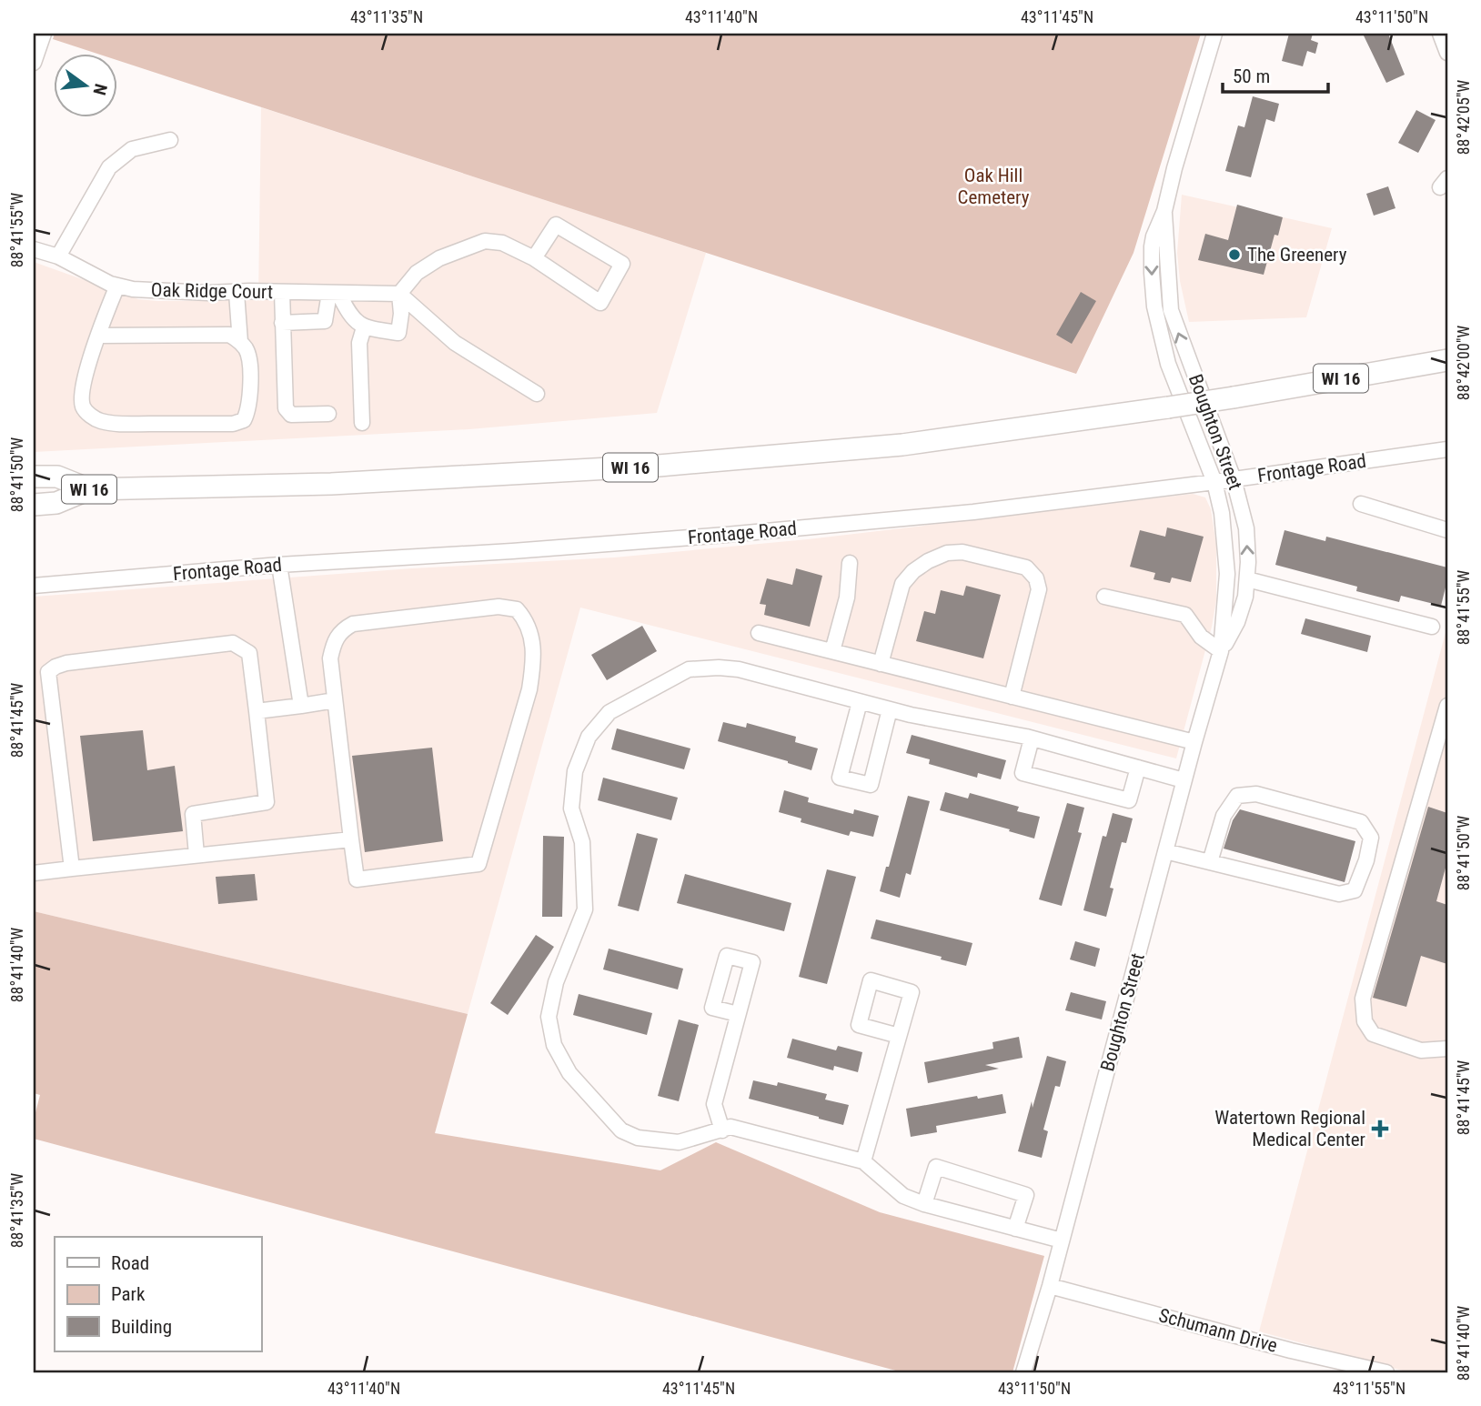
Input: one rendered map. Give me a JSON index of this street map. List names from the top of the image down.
{
  "streets": {
    "highway": ["WI 16"],
    "street": [
      "Oak Ridge Court",
      "Boughton Street",
      "Frontage Road",
      "Schumann Drive"
    ]
  },
  "crossings": [
    ["Boughton Street", "Frontage Road"],
    ["Boughton Street", "Schumann Drive"]
  ],
  "parks": ["Oak Hill Cemetery"],
  "places": {
    "other": ["The Greenery"],
    "health": ["Watertown Regional Medical Center"]
  },
  "legend": ["Road", "Park", "Building"],
  "scale_bar": "50 m",
  "north": "right",
  "coordinates": [
    "43°11'35\"N",
    "43°11'40\"N",
    "43°11'45\"N",
    "43°11'50\"N",
    "88°42'05\"W",
    "88°41'55\"W",
    "88°42'00\"W",
    "88°41'50\"W",
    "88°41'45\"W",
    "88°41'40\"W",
    "88°41'35\"W",
    "43°11'55\"N"
  ]
}
